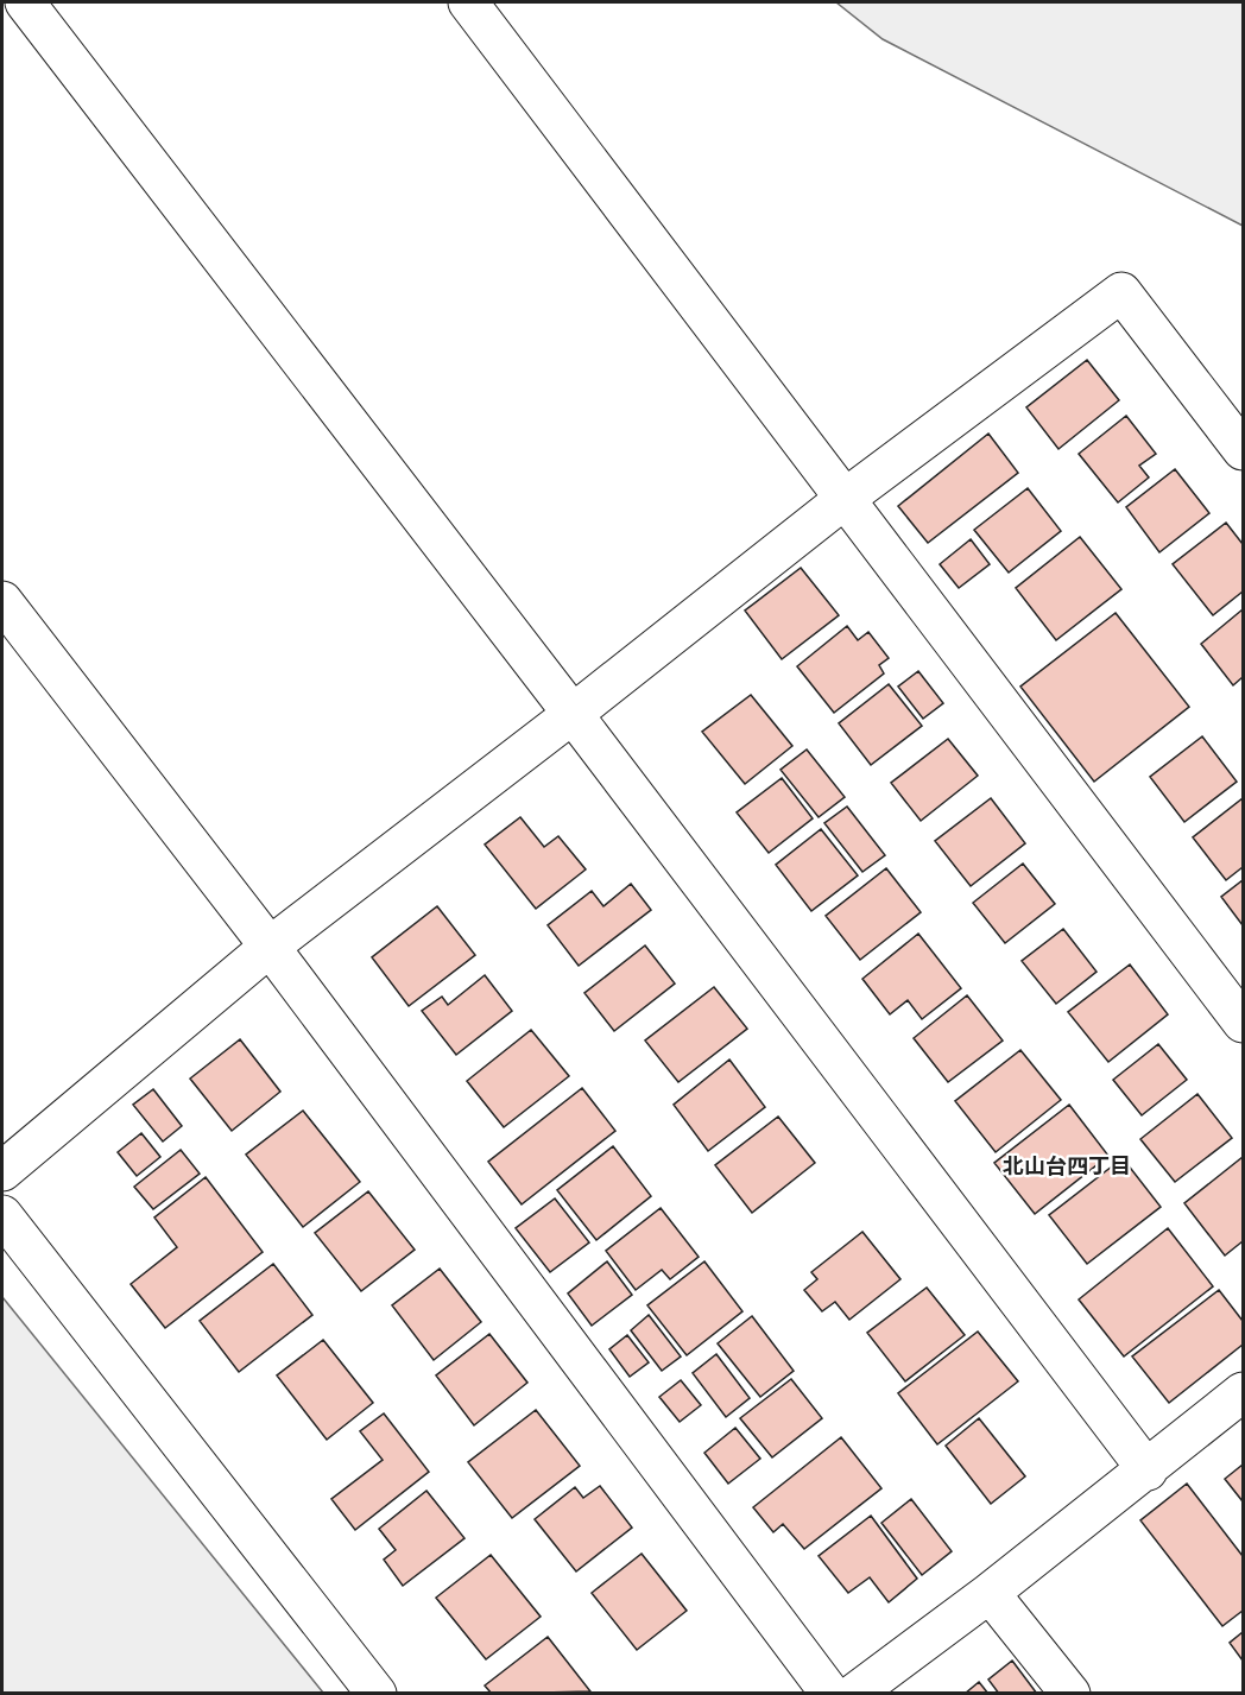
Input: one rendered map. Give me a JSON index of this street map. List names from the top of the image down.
{
  "districts": ["北山台四丁目"]
}
